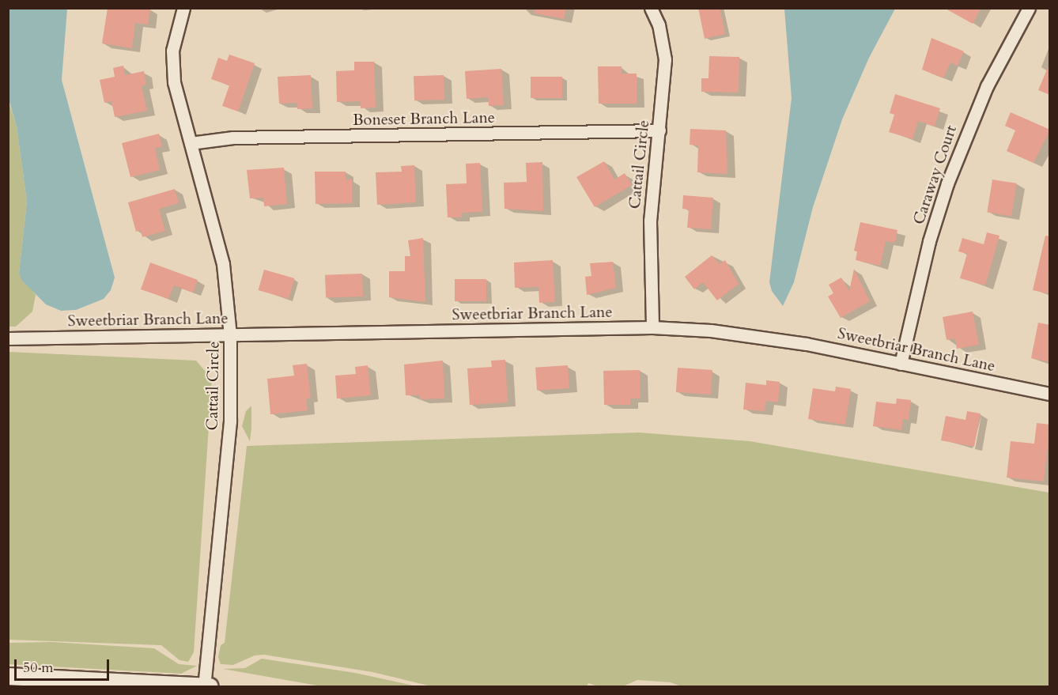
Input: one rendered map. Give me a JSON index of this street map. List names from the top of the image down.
{
  "streets": {
    "street": [
      "Boneset Branch Lane",
      "Cattail Circle",
      "Caraway Court",
      "Sweetbriar Branch Lane"
    ]
  },
  "crossings": [
    ["Boneset Branch Lane", "Cattail Circle"],
    ["Cattail Circle", "Sweetbriar Branch Lane"],
    ["Caraway Court", "Sweetbriar Branch Lane"]
  ],
  "scale_bar": "50 m"
}
